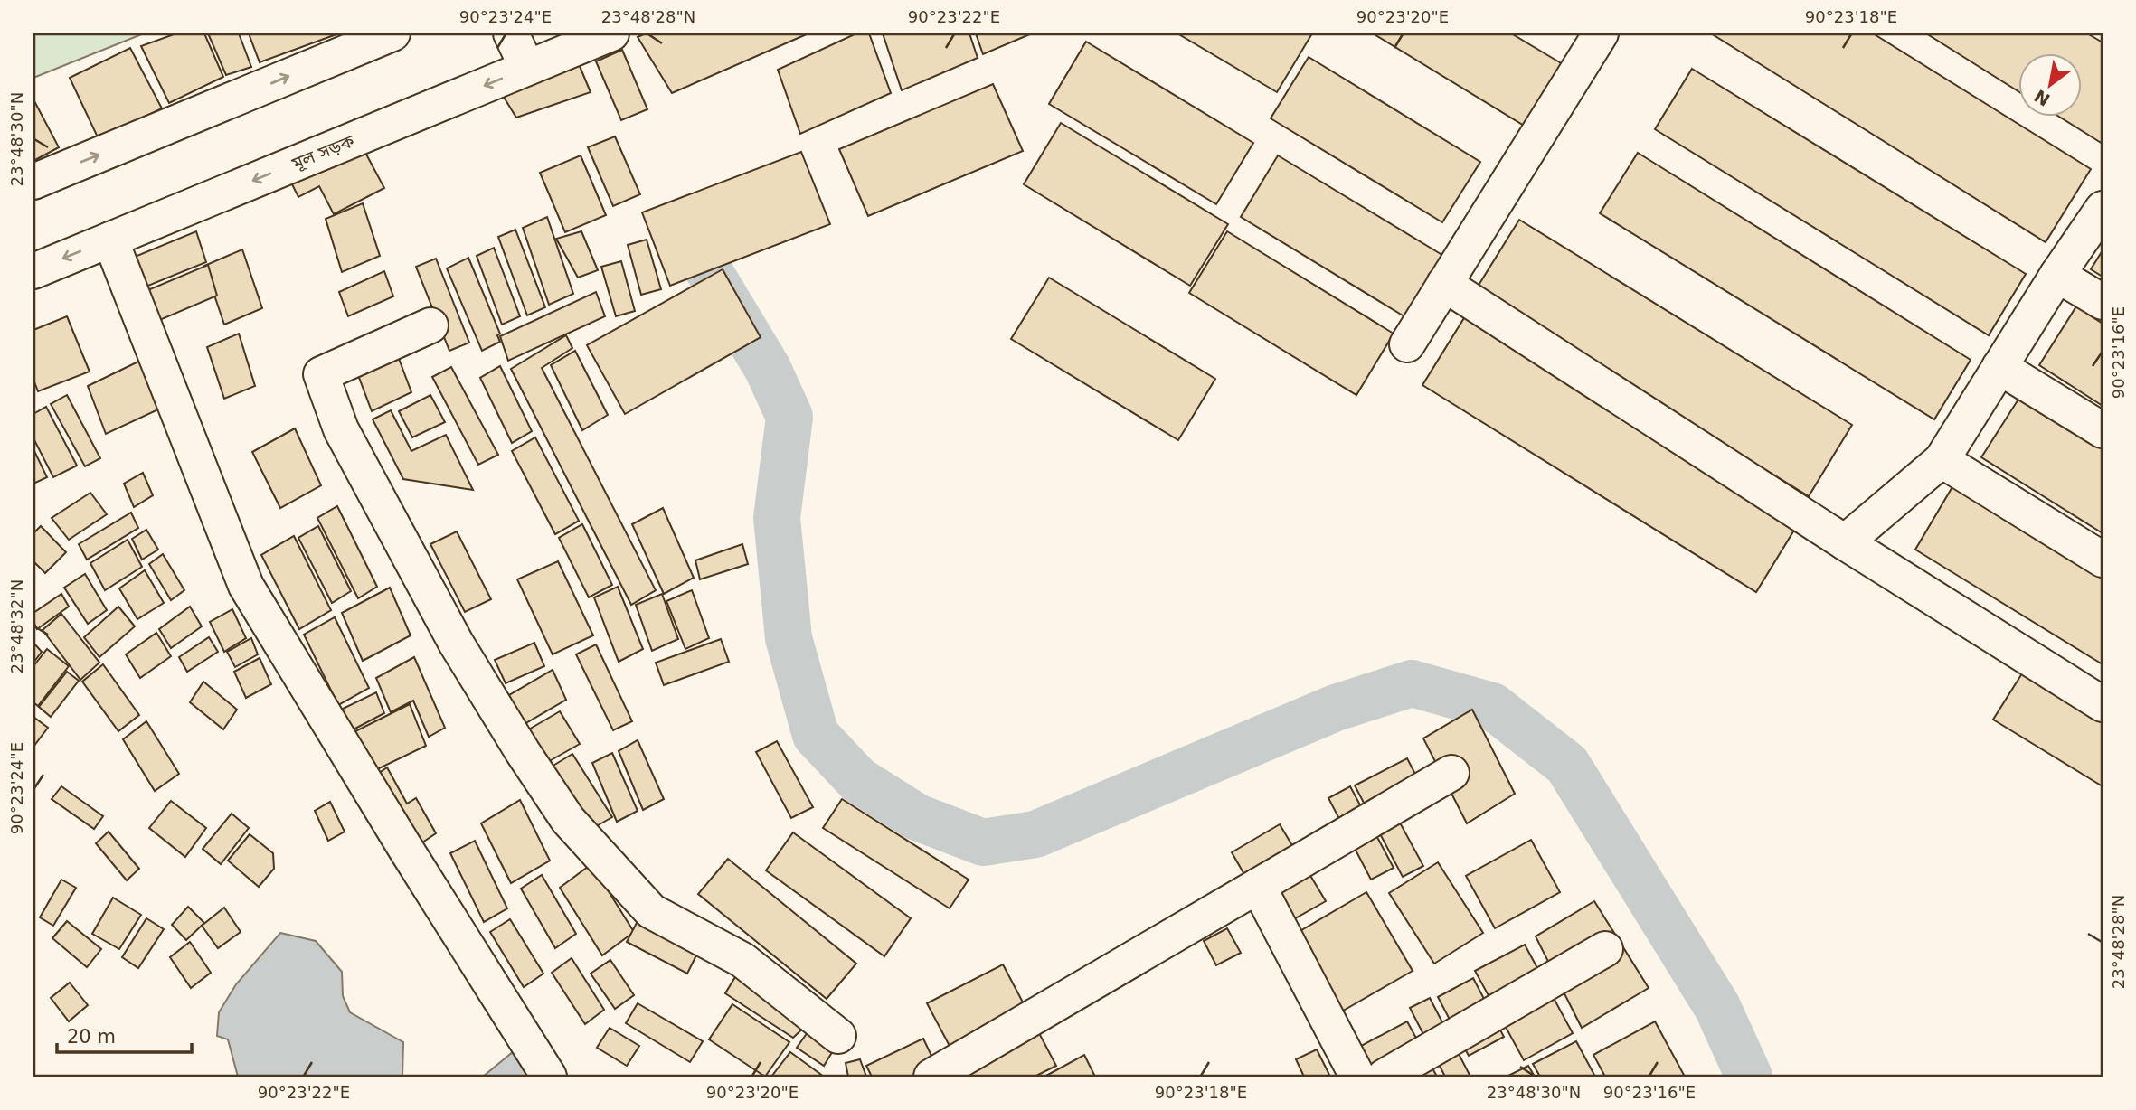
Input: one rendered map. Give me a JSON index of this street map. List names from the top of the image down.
{
  "streets": {
    "street": ["মূল সড়ক"]
  },
  "scale_bar": "20 m",
  "north": "bottom left",
  "coordinates": [
    "90°23'24\"E",
    "23°48'28\"N",
    "90°23'22\"E",
    "90°23'20\"E",
    "90°23'18\"E",
    "23°48'30\"N",
    "90°23'16\"E",
    "23°48'32\"N"
  ]
}
